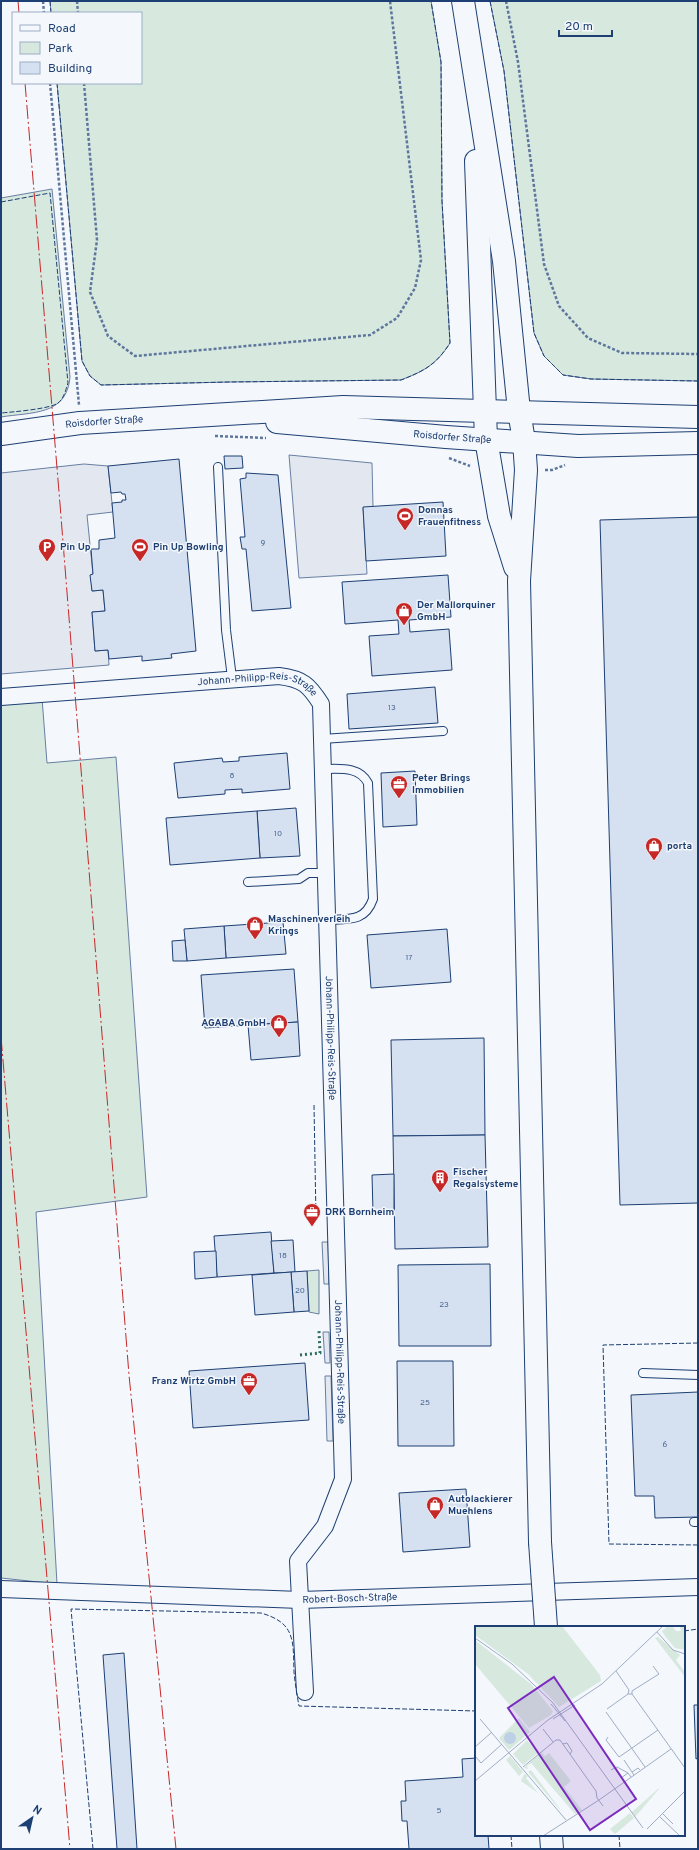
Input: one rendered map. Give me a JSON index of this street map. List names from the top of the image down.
{
  "streets": {
    "main road": ["Roisdorfer Straße"],
    "street": ["Johann-Philipp-Reis-Straße", "Robert-Bosch-Straße"]
  },
  "crossings": [
    ["Johann-Philipp-Reis-Straße", "Robert-Bosch-Straße"]
  ],
  "places": {
    "sports": ["Donnas Frauenfitness", "Pin Up Bowling"],
    "parking": ["Pin Up"],
    "shop": [
      "Der Mallorquiner GmbH",
      "porta",
      "Maschinenverleih Krings",
      "AGABA GmbH",
      "Autolackierer Muehlens"
    ],
    "office": ["Peter Brings Immobilien", "DRK Bornheim", "Franz Wirtz GmbH"],
    "building": ["Fischer Regalsysteme"]
  },
  "house_numbers": [
    "9",
    "13",
    "8",
    "10",
    "17",
    "18",
    "20",
    "23",
    "25",
    "6",
    "5"
  ],
  "legend": ["Road", "Park", "Building"],
  "scale_bar": "20 m",
  "north": "top right"
}
